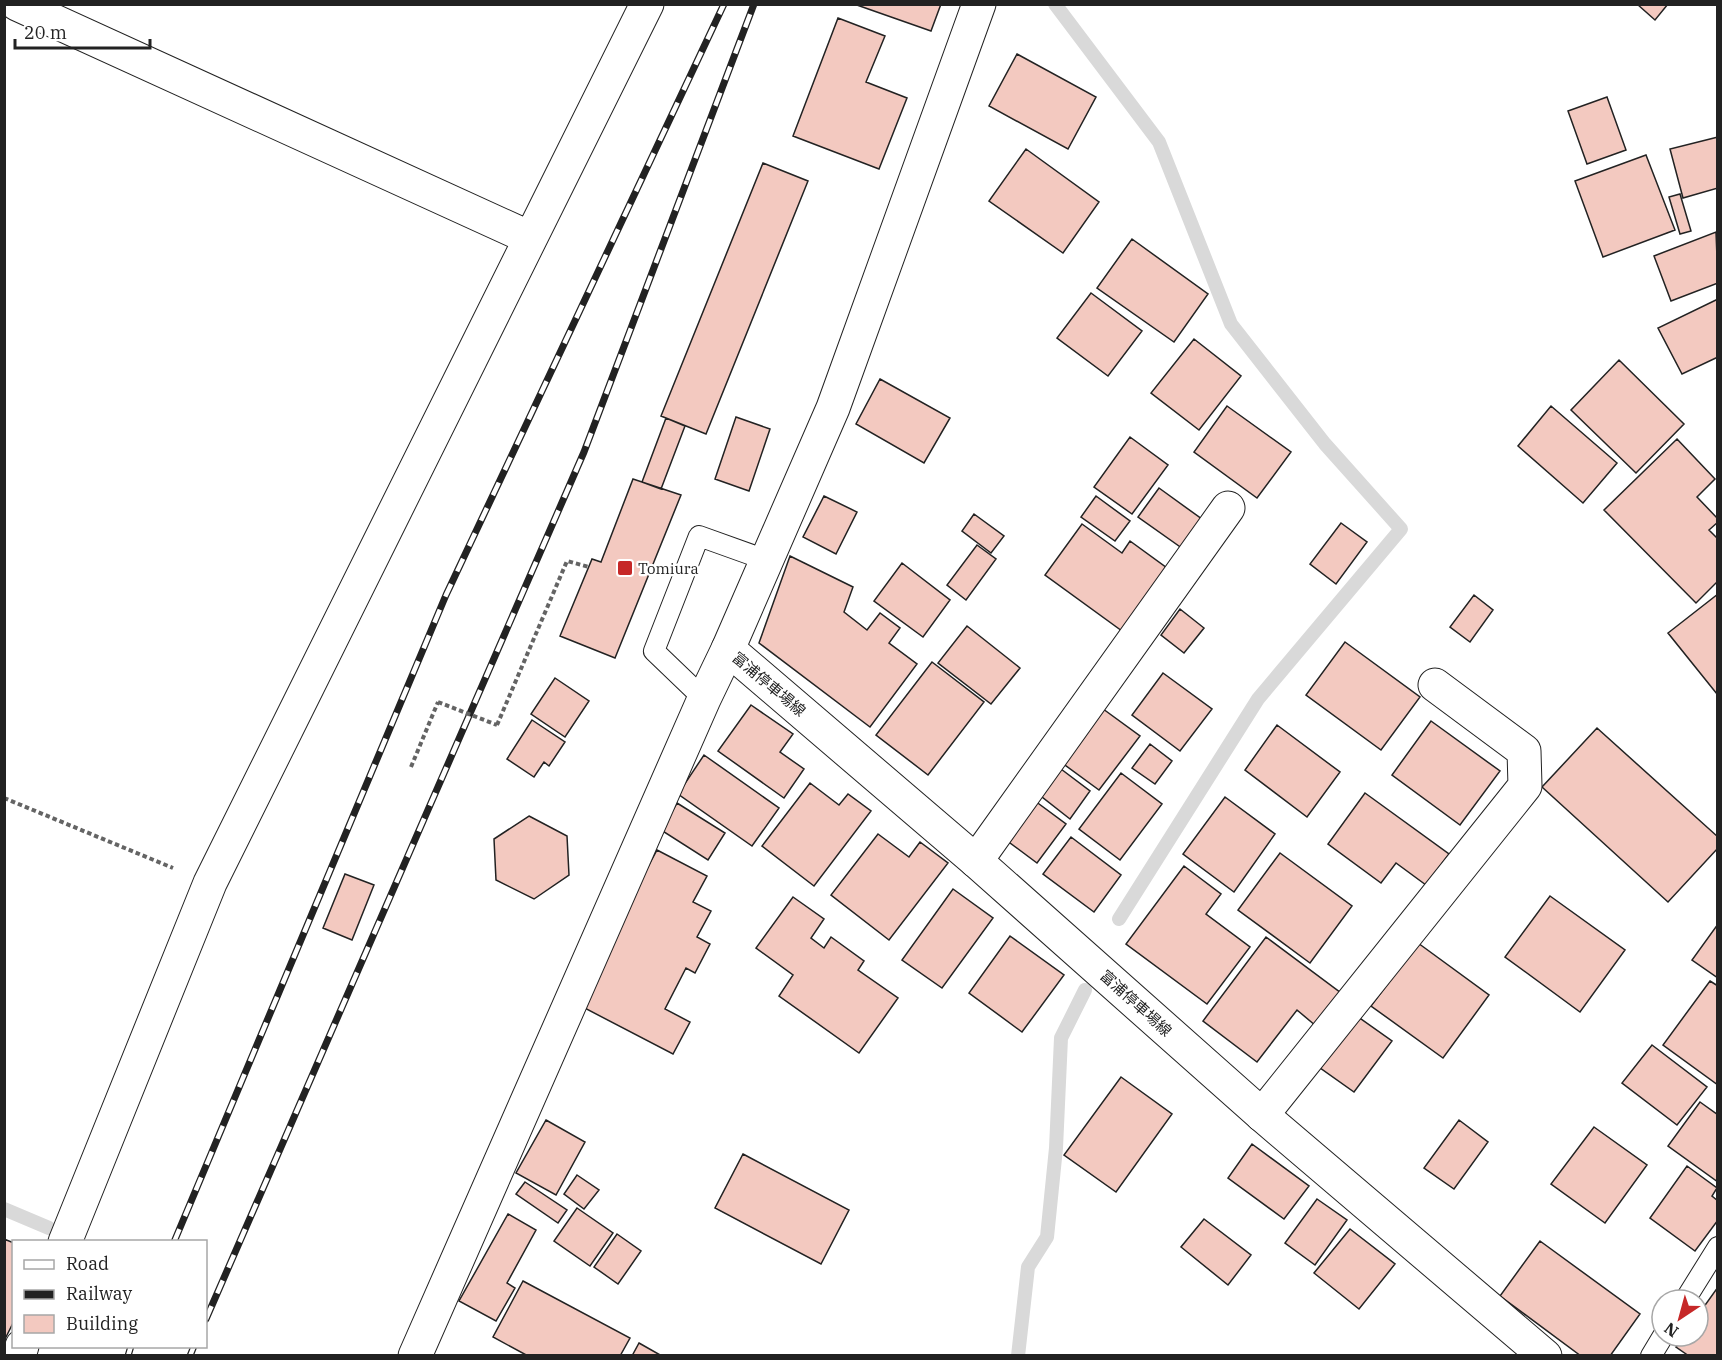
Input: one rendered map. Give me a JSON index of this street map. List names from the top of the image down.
{
  "streets": {
    "street": ["富浦停車場線"]
  },
  "places": {
    "transit": ["Tomiura"]
  },
  "legend": ["Road", "Railway", "Building"],
  "scale_bar": "20 m",
  "north": "bottom left"
}
